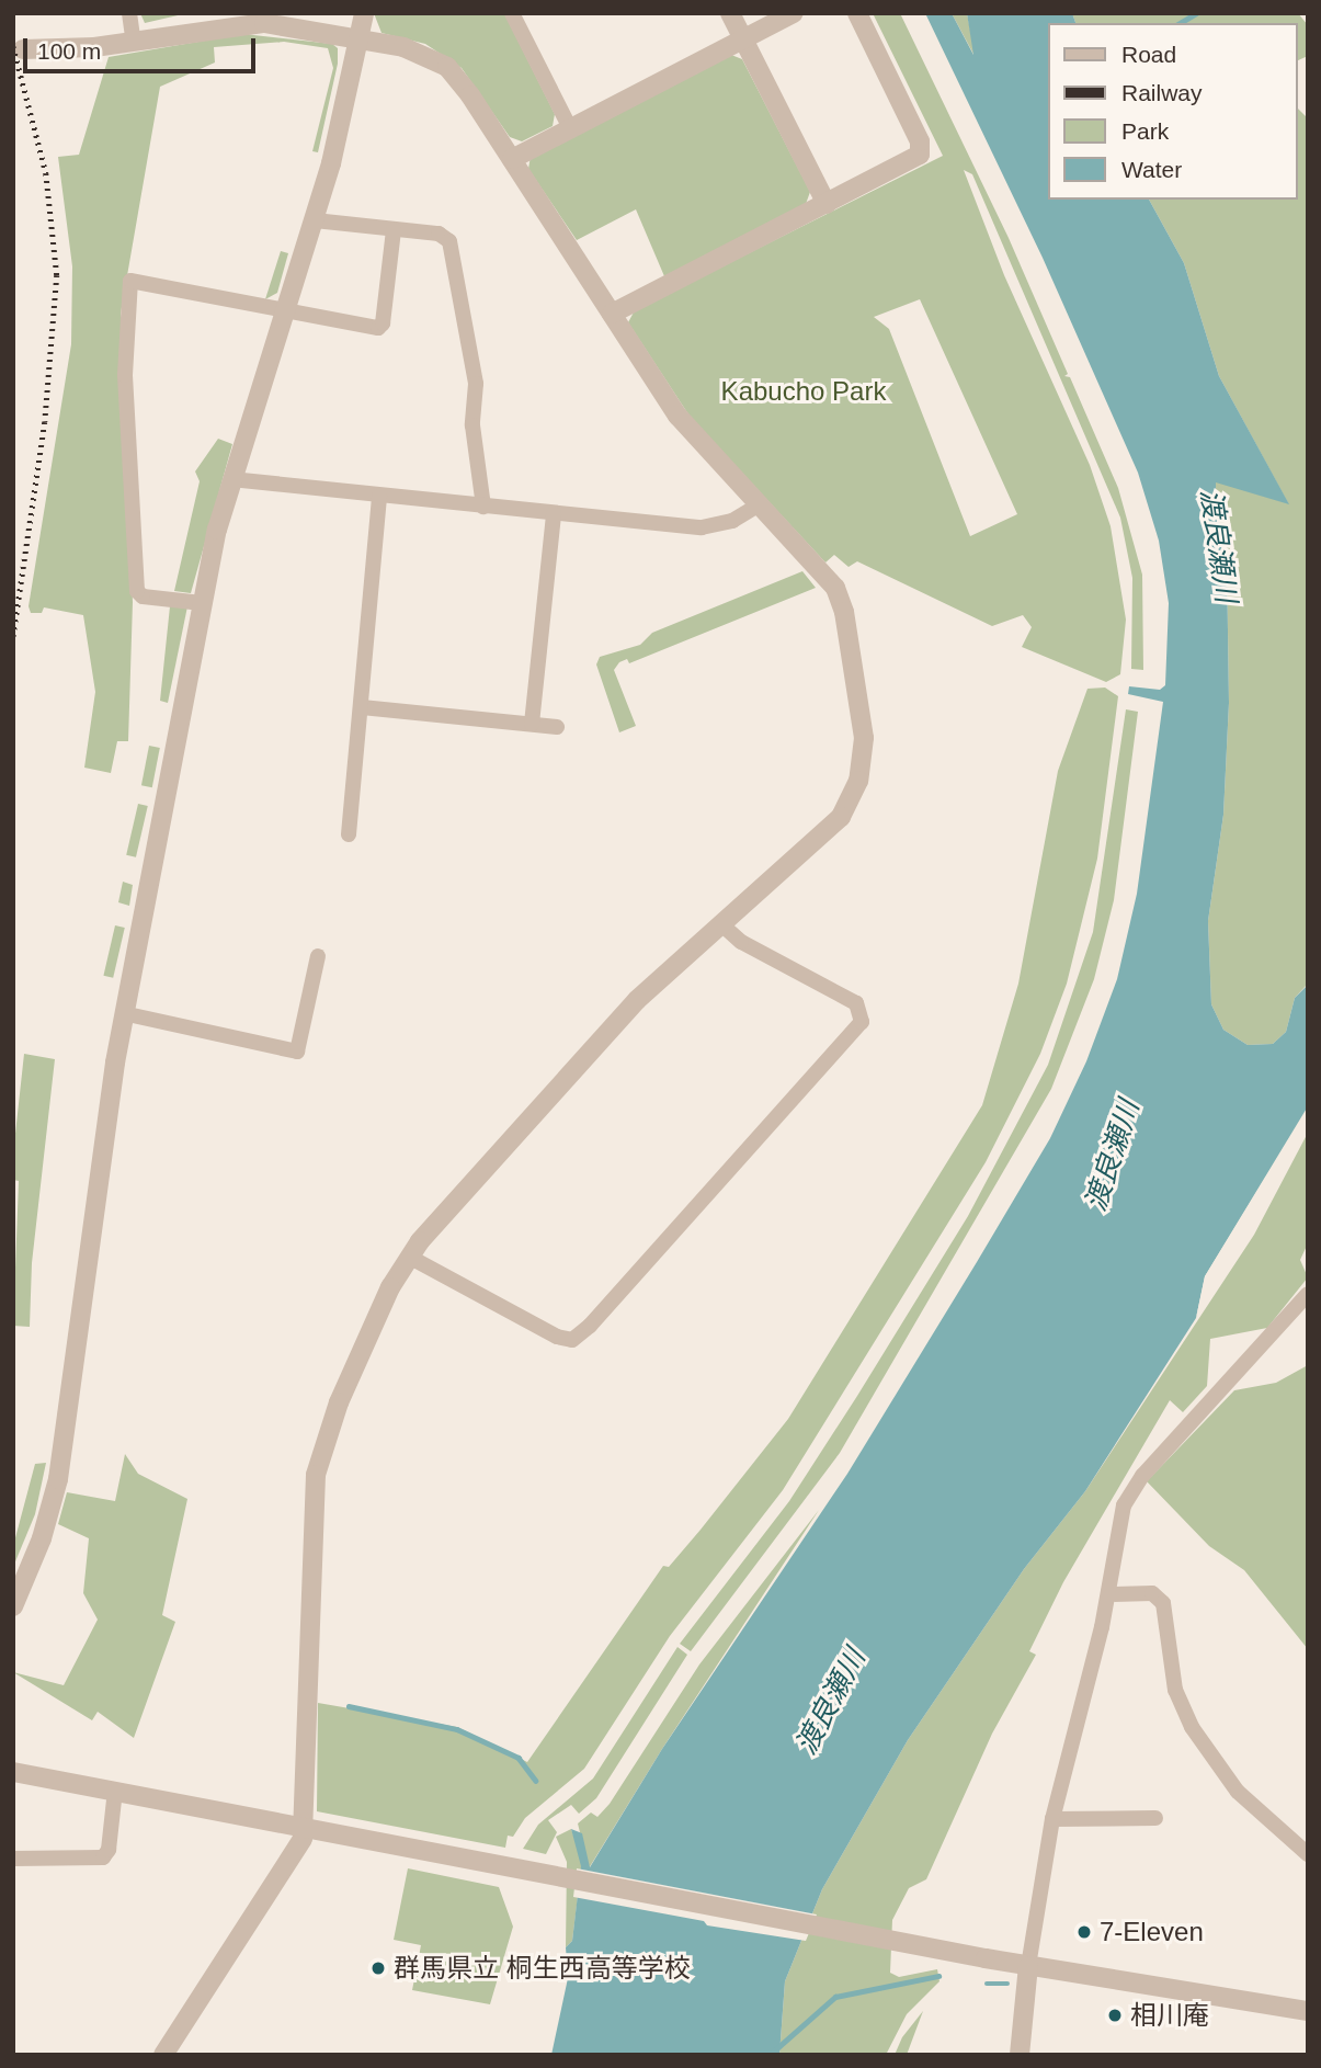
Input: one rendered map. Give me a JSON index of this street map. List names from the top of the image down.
{
  "water": ["渡良瀬川"],
  "parks": ["Kabucho Park"],
  "places": ["7-Eleven", "群馬県立 桐生西高等学校", "相川庵"],
  "legend": [
    "Road",
    "Railway",
    "Park",
    "Water"
  ],
  "scale_bar": "100 m"
}
